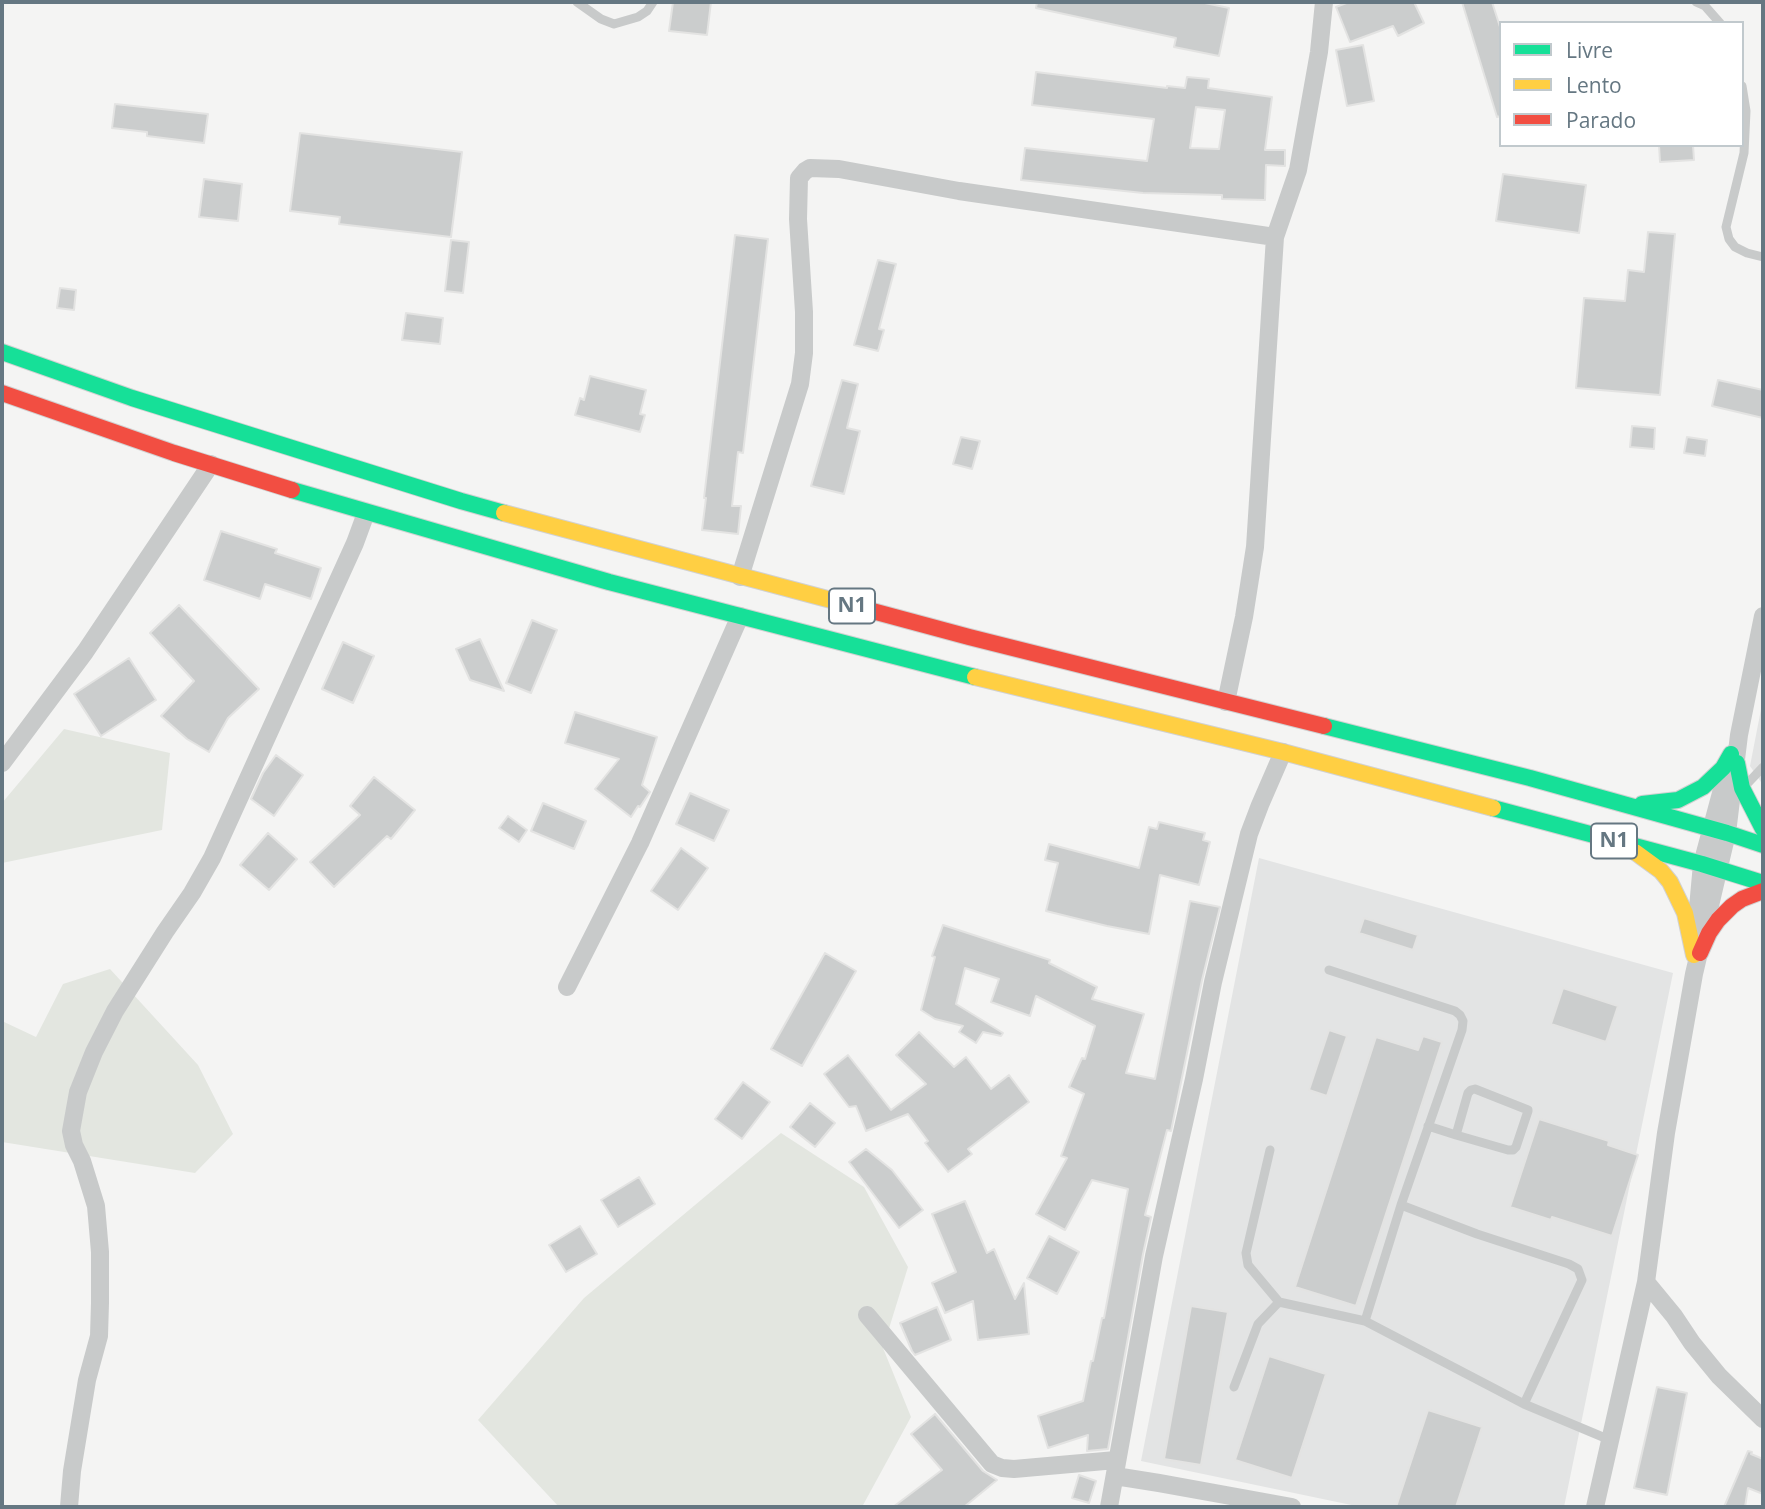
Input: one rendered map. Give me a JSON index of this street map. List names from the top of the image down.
{
  "streets": {
    "main road": ["N1"]
  },
  "legend": ["Livre", "Lento", "Parado"]
}
